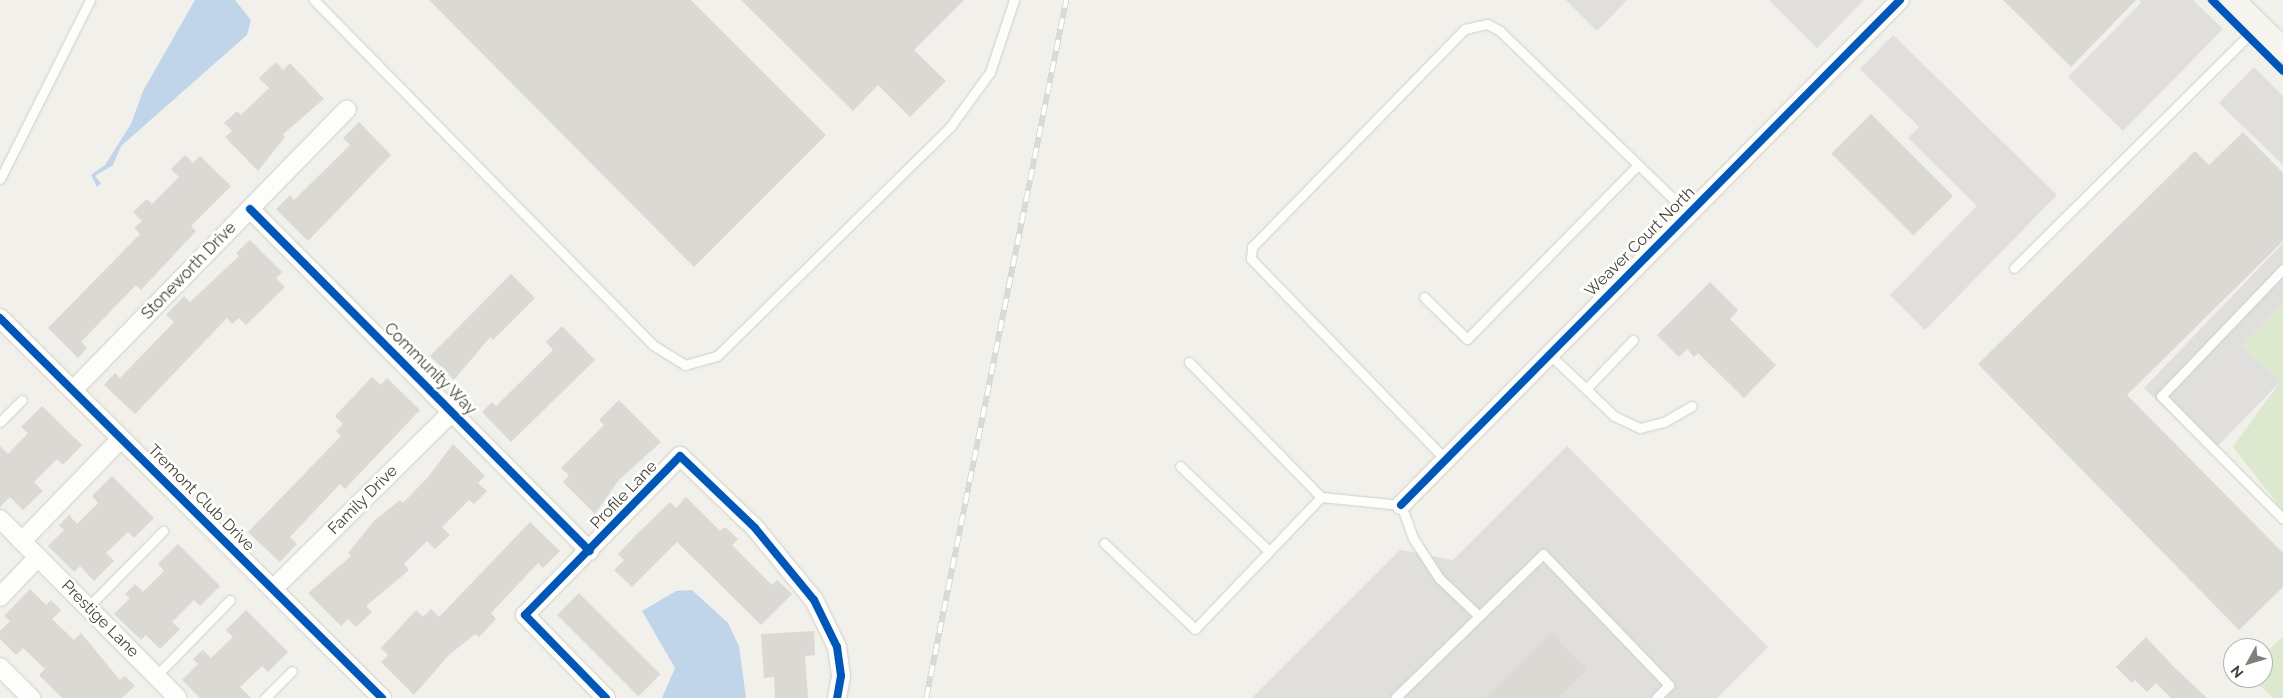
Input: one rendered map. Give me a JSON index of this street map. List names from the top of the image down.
{
  "streets": {
    "street": [
      "Weaver Court North",
      "Stoneworth Drive",
      "Community Way",
      "Profile Lane",
      "Tremont Club Drive",
      "Family Drive",
      "Prestige Lane"
    ]
  },
  "crossings": [
    ["Stoneworth Drive", "Community Way"],
    ["Stoneworth Drive", "Tremont Club Drive"],
    ["Community Way", "Profile Lane"],
    ["Community Way", "Family Drive"],
    ["Tremont Club Drive", "Family Drive"]
  ],
  "north": "bottom left"
}
